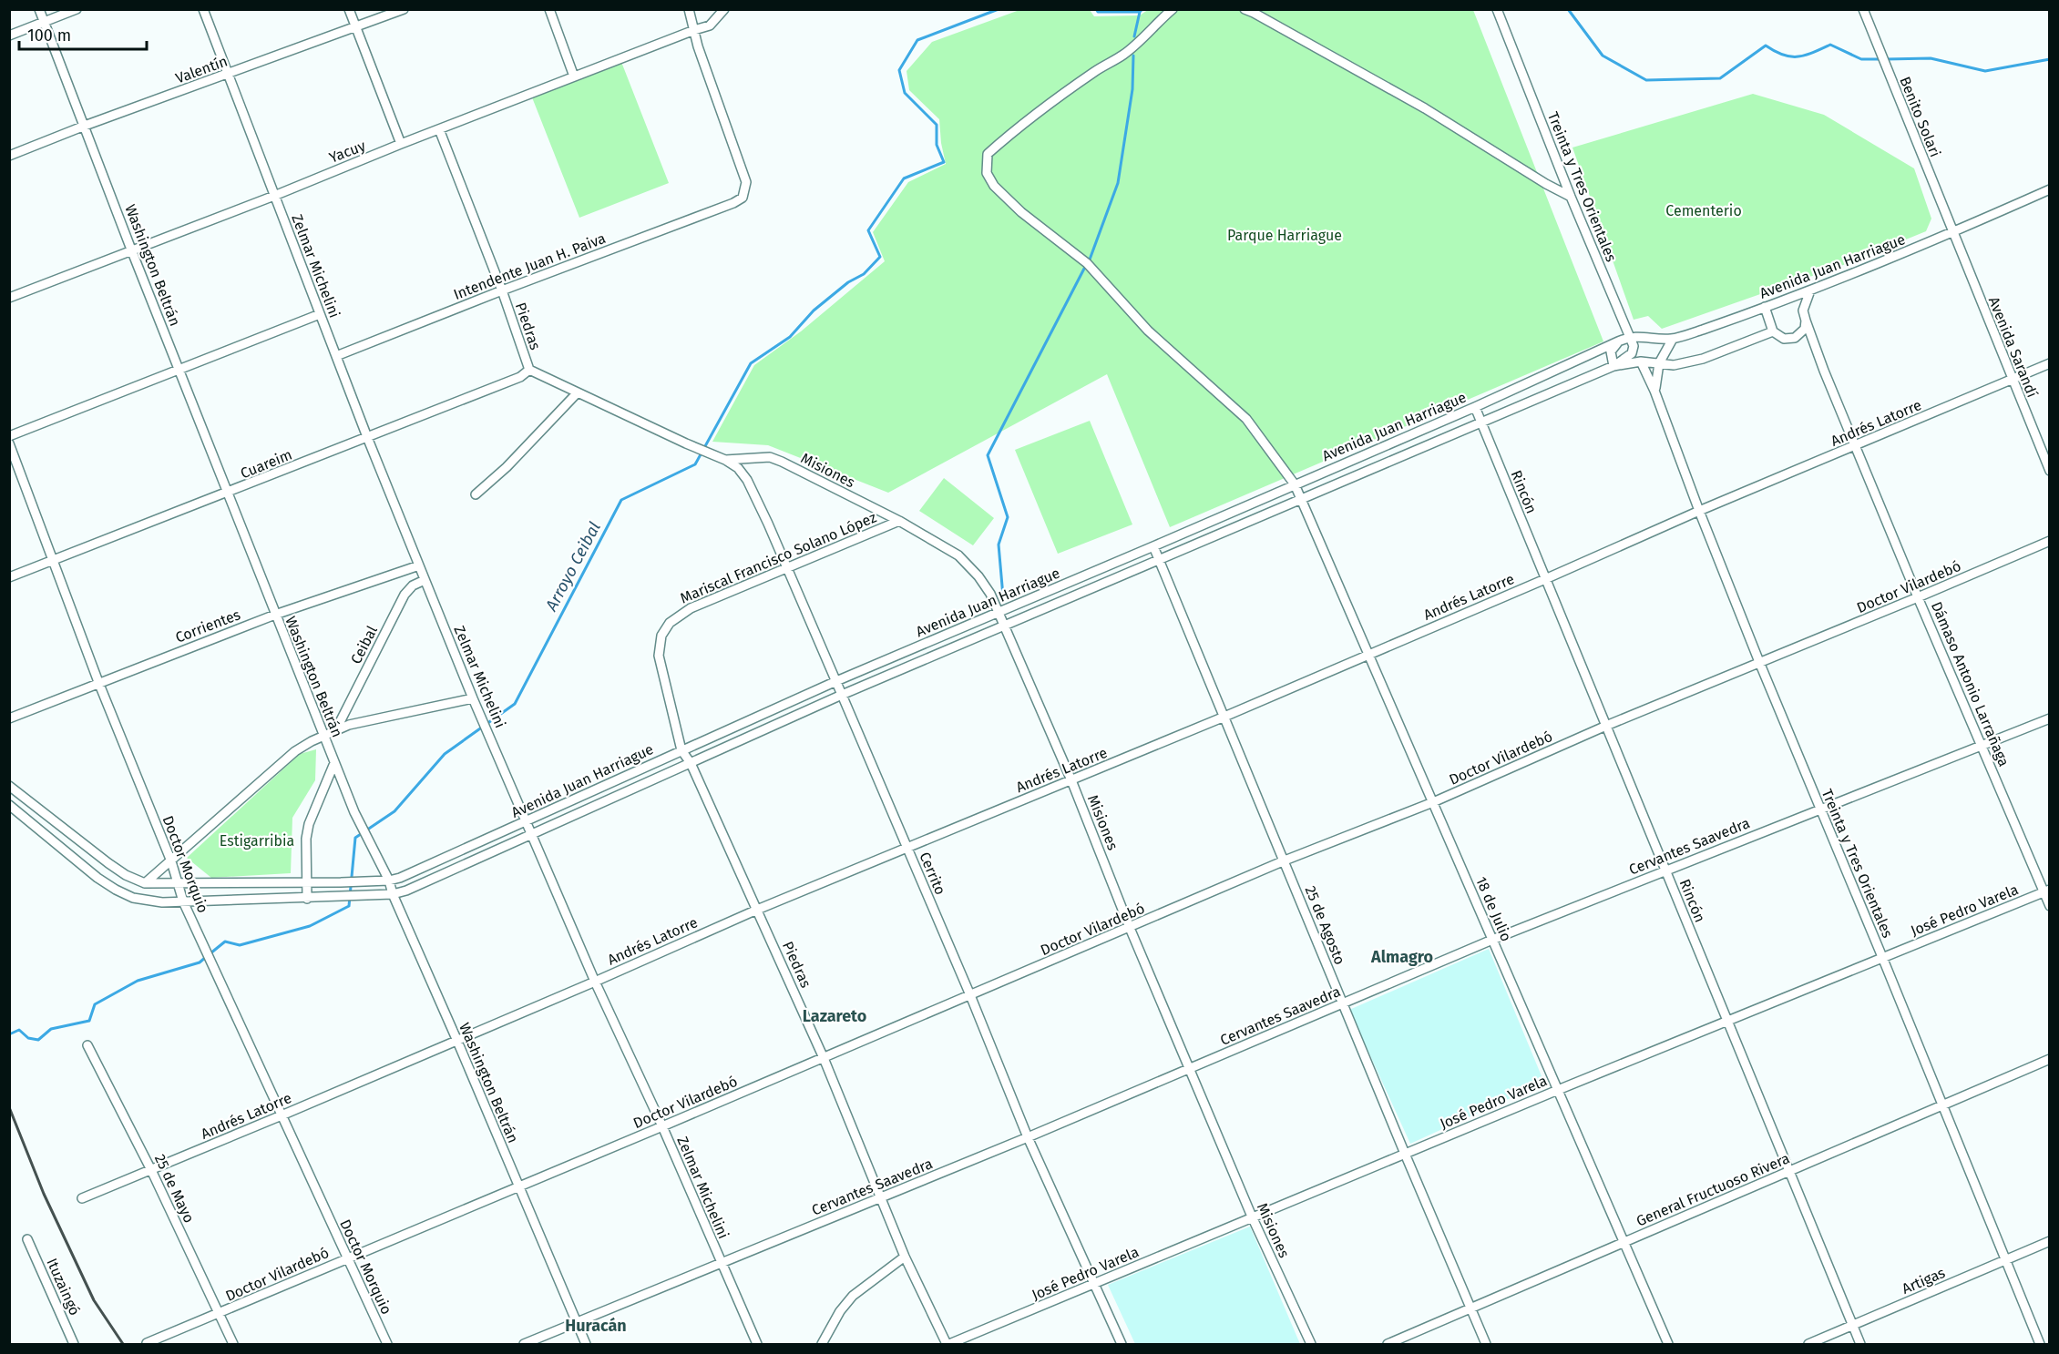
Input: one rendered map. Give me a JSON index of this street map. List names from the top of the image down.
{
  "streets": {
    "street": [
      "Valentín",
      "Benito Solari",
      "Yacuy",
      "Treinta y Tres Orientales",
      "Washington Beltrán",
      "Zelmar Michelini",
      "Intendente Juan H. Paiva",
      "Avenida Juan Harriague",
      "Piedras",
      "Avenida Sarandí",
      "Andrés Latorre",
      "Cuareim",
      "Misiones",
      "Rincón",
      "Mariscal Francisco Solano López",
      "Doctor Vilardebó",
      "Corrientes",
      "Ceibal",
      "Dámaso Antonio Larrañaga",
      "Cervantes Saavedra",
      "Doctor Morquio",
      "Cerrito",
      "18 de Julio",
      "José Pedro Varela",
      "25 de Agosto",
      "25 de Mayo",
      "General Fructuoso Rivera",
      "Artigas",
      "Ituzaingó"
    ]
  },
  "crossings": [
    ["Valentín", "Washington Beltrán"],
    ["Valentín", "Zelmar Michelini"],
    ["Benito Solari", "Avenida Juan Harriague"],
    ["Benito Solari", "Avenida Sarandí"],
    ["Yacuy", "Washington Beltrán"],
    ["Yacuy", "Zelmar Michelini"],
    ["Yacuy", "Intendente Juan H. Paiva"],
    ["Yacuy", "Piedras"],
    ["Treinta y Tres Orientales", "Avenida Juan Harriague"],
    ["Treinta y Tres Orientales", "Andrés Latorre"],
    ["Treinta y Tres Orientales", "Doctor Vilardebó"],
    ["Treinta y Tres Orientales", "Cervantes Saavedra"],
    ["Treinta y Tres Orientales", "José Pedro Varela"],
    ["Treinta y Tres Orientales", "General Fructuoso Rivera"],
    ["Treinta y Tres Orientales", "Artigas"],
    ["Washington Beltrán", "Avenida Juan Harriague"],
    ["Washington Beltrán", "Andrés Latorre"],
    ["Washington Beltrán", "Cuareim"],
    ["Washington Beltrán", "Doctor Vilardebó"],
    ["Washington Beltrán", "Corrientes"],
    ["Washington Beltrán", "Cervantes Saavedra"],
    ["Zelmar Michelini", "Intendente Juan H. Paiva"],
    ["Zelmar Michelini", "Avenida Juan Harriague"],
    ["Zelmar Michelini", "Andrés Latorre"],
    ["Zelmar Michelini", "Cuareim"],
    ["Zelmar Michelini", "Doctor Vilardebó"],
    ["Zelmar Michelini", "Corrientes"],
    ["Zelmar Michelini", "Ceibal"],
    ["Zelmar Michelini", "Cervantes Saavedra"],
    ["Intendente Juan H. Paiva", "Piedras"],
    ["Avenida Juan Harriague", "Piedras"],
    ["Avenida Juan Harriague", "Avenida Sarandí"],
    ["Avenida Juan Harriague", "Misiones"],
    ["Avenida Juan Harriague", "Rincón"],
    ["Avenida Juan Harriague", "Dámaso Antonio Larrañaga"],
    ["Avenida Juan Harriague", "Doctor Morquio"],
    ["Avenida Juan Harriague", "Cerrito"],
    ["Avenida Juan Harriague", "18 de Julio"],
    ["Avenida Juan Harriague", "25 de Agosto"],
    ["Piedras", "Andrés Latorre"],
    ["Piedras", "Cuareim"],
    ["Piedras", "Mariscal Francisco Solano López"],
    ["Piedras", "Doctor Vilardebó"],
    ["Piedras", "Cervantes Saavedra"],
    ["Piedras", "Cerrito"],
    ["Piedras", "José Pedro Varela"],
    ["Avenida Sarandí", "Andrés Latorre"],
    ["Andrés Latorre", "Misiones"],
    ["Andrés Latorre", "Rincón"],
    ["Andrés Latorre", "Dámaso Antonio Larrañaga"],
    ["Andrés Latorre", "Doctor Morquio"],
    ["Andrés Latorre", "Cerrito"],
    ["Andrés Latorre", "18 de Julio"],
    ["Andrés Latorre", "25 de Agosto"],
    ["Andrés Latorre", "25 de Mayo"],
    ["Cuareim", "Doctor Morquio"],
    ["Misiones", "Mariscal Francisco Solano López"],
    ["Misiones", "Doctor Vilardebó"],
    ["Misiones", "Cervantes Saavedra"],
    ["Misiones", "Cerrito"],
    ["Misiones", "José Pedro Varela"],
    ["Rincón", "Doctor Vilardebó"],
    ["Rincón", "Cervantes Saavedra"],
    ["Rincón", "José Pedro Varela"],
    ["Rincón", "General Fructuoso Rivera"],
    ["Rincón", "Artigas"],
    ["Mariscal Francisco Solano López", "Cerrito"],
    ["Doctor Vilardebó", "Dámaso Antonio Larrañaga"],
    ["Doctor Vilardebó", "Doctor Morquio"],
    ["Doctor Vilardebó", "Cerrito"],
    ["Doctor Vilardebó", "18 de Julio"],
    ["Doctor Vilardebó", "25 de Agosto"],
    ["Doctor Vilardebó", "25 de Mayo"],
    ["Corrientes", "Doctor Morquio"],
    ["Dámaso Antonio Larrañaga", "Cervantes Saavedra"],
    ["Dámaso Antonio Larrañaga", "José Pedro Varela"],
    ["Cervantes Saavedra", "Cerrito"],
    ["Cervantes Saavedra", "18 de Julio"],
    ["Cervantes Saavedra", "25 de Agosto"],
    ["Cerrito", "José Pedro Varela"],
    ["18 de Julio", "José Pedro Varela"],
    ["18 de Julio", "General Fructuoso Rivera"],
    ["José Pedro Varela", "25 de Agosto"],
    ["25 de Agosto", "General Fructuoso Rivera"]
  ],
  "districts": ["Almagro", "Lazareto", "Huracán"],
  "water": ["Arroyo Ceibal"],
  "parks": ["Cementerio", "Parque Harriague", "Estigarribia"],
  "scale_bar": "100 m"
}
